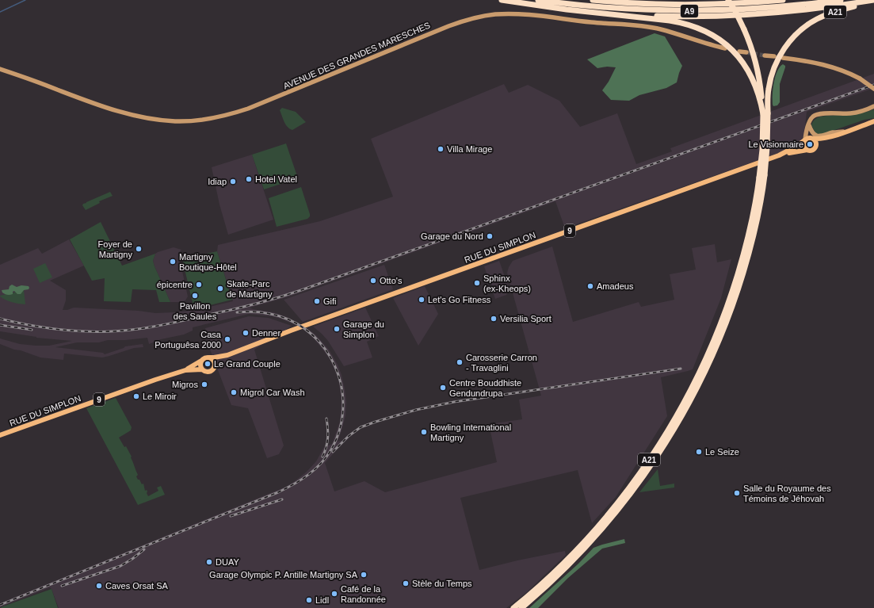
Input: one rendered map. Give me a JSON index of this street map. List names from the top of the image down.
{
  "streets": {
    "highway": ["A9", "A21"],
    "main road": ["AVENUE DES GRANDES MARESCHES", "9", "RUE DU SIMPLON"]
  },
  "crossings": [
    ["A9", "A21"],
    ["9", "RUE DU SIMPLON"]
  ],
  "places": [
    "Le Visionnaire",
    "Villa Mirage",
    "Hotel Vatel",
    "Idiap",
    "Garage du Nord",
    "Foyer de Martigny",
    "Martigny Boutique-Hôtel",
    "Otto's",
    "Sphinx (ex-Kheops)",
    "épicentre",
    "Amadeus",
    "Skate-Parc de Martigny",
    "Pavillon des Saules",
    "Let's Go Fitness",
    "Gifi",
    "Versilia Sport",
    "Garage du Simplon",
    "Denner",
    "Casa Portuguêsa 2000",
    "Carosserie Carron - Travaglini",
    "Le Grand Couple",
    "Migros",
    "Centre Bouddhiste Gendundrupa",
    "Migrol Car Wash",
    "Le Miroir",
    "Bowling International Martigny",
    "Le Seize",
    "Salle du Royaume des Témoins de Jéhovah",
    "DUAY",
    "Garage Olympic P. Antille Martigny SA",
    "Stèle du Temps",
    "Caves Orsat SA",
    "Café de la Randonnée",
    "Lidl"
  ]
}
